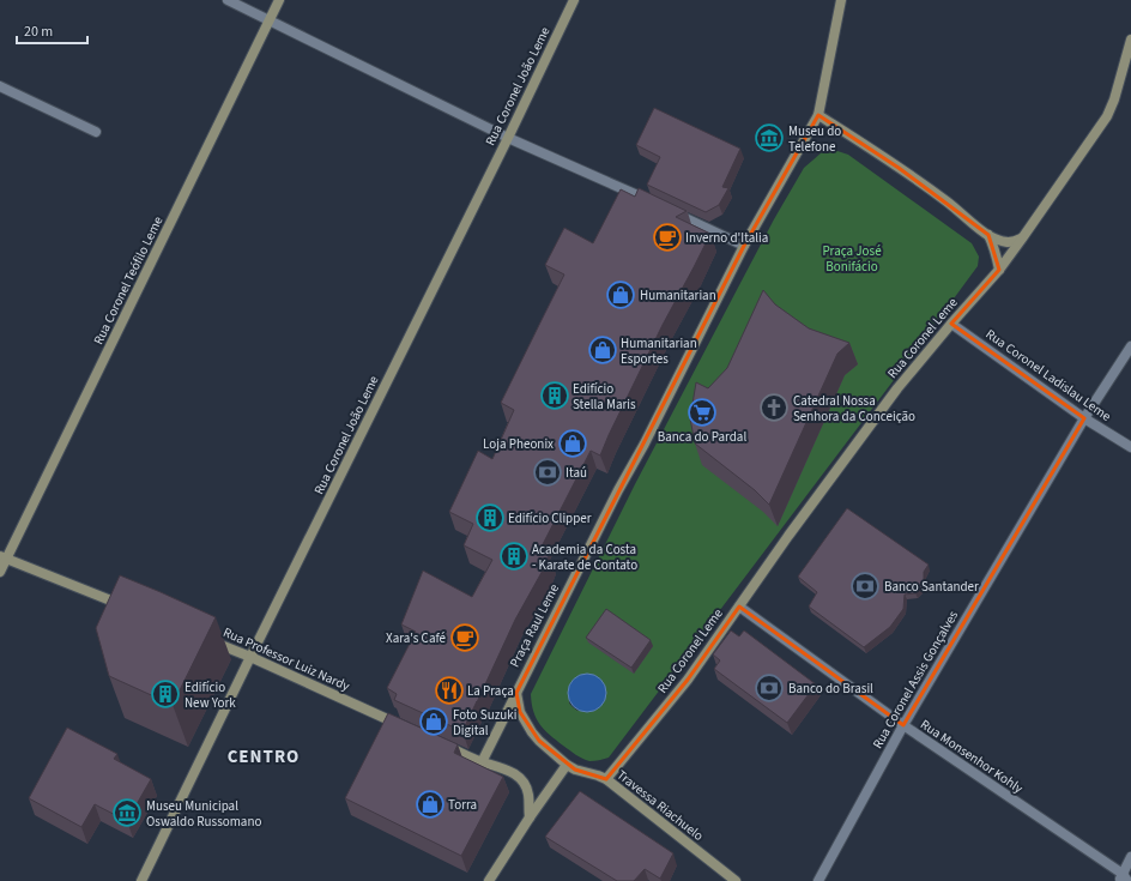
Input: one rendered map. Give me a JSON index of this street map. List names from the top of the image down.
{
  "streets": {
    "street": [
      "Rua Coronel João Leme",
      "Rua Coronel Teófilo Leme",
      "Rua Coronel Leme",
      "Rua Coronel Ladislau Leme",
      "Praça Raul Leme",
      "Rua Professor Luiz Nardy",
      "Rua Coronel Assis Gonçalves",
      "Rua Monsenhor Kohly",
      "Travessa Riachuelo"
    ]
  },
  "crossings": [
    ["Rua Coronel João Leme", "Rua Professor Luiz Nardy"],
    ["Rua Coronel Leme", "Rua Coronel Ladislau Leme"],
    ["Rua Coronel Leme", "Rua Monsenhor Kohly"],
    ["Rua Coronel Leme", "Travessa Riachuelo"],
    ["Rua Coronel Ladislau Leme", "Rua Coronel Assis Gonçalves"],
    ["Praça Raul Leme", "Travessa Riachuelo"],
    ["Rua Coronel Assis Gonçalves", "Rua Monsenhor Kohly"]
  ],
  "districts": ["CENTRO"],
  "parks": ["Praça José Bonifácio"],
  "places": {
    "museum": ["Museu do Telefone", "Museu Municipal Oswaldo Russomano"],
    "cafe": ["Inverno d'Italia", "Xara's Café"],
    "shop": [
      "Humanitarian",
      "Humanitarian Esportes",
      "Loja Pheonix",
      "Foto Suzuki Digital",
      "Torra"
    ],
    "building": [
      "Edifício Stella Maris",
      "Edifício Clipper",
      "Academia da Costa - Karate de Contato",
      "Edifício New York"
    ],
    "church": ["Catedral Nossa Senhora da Conceição"],
    "supermarket": ["Banca do Pardal"],
    "bank": ["Itaú", "Banco Santander", "Banco do Brasil"],
    "restaurant": ["La Praça"]
  },
  "scale_bar": "20 m"
}
